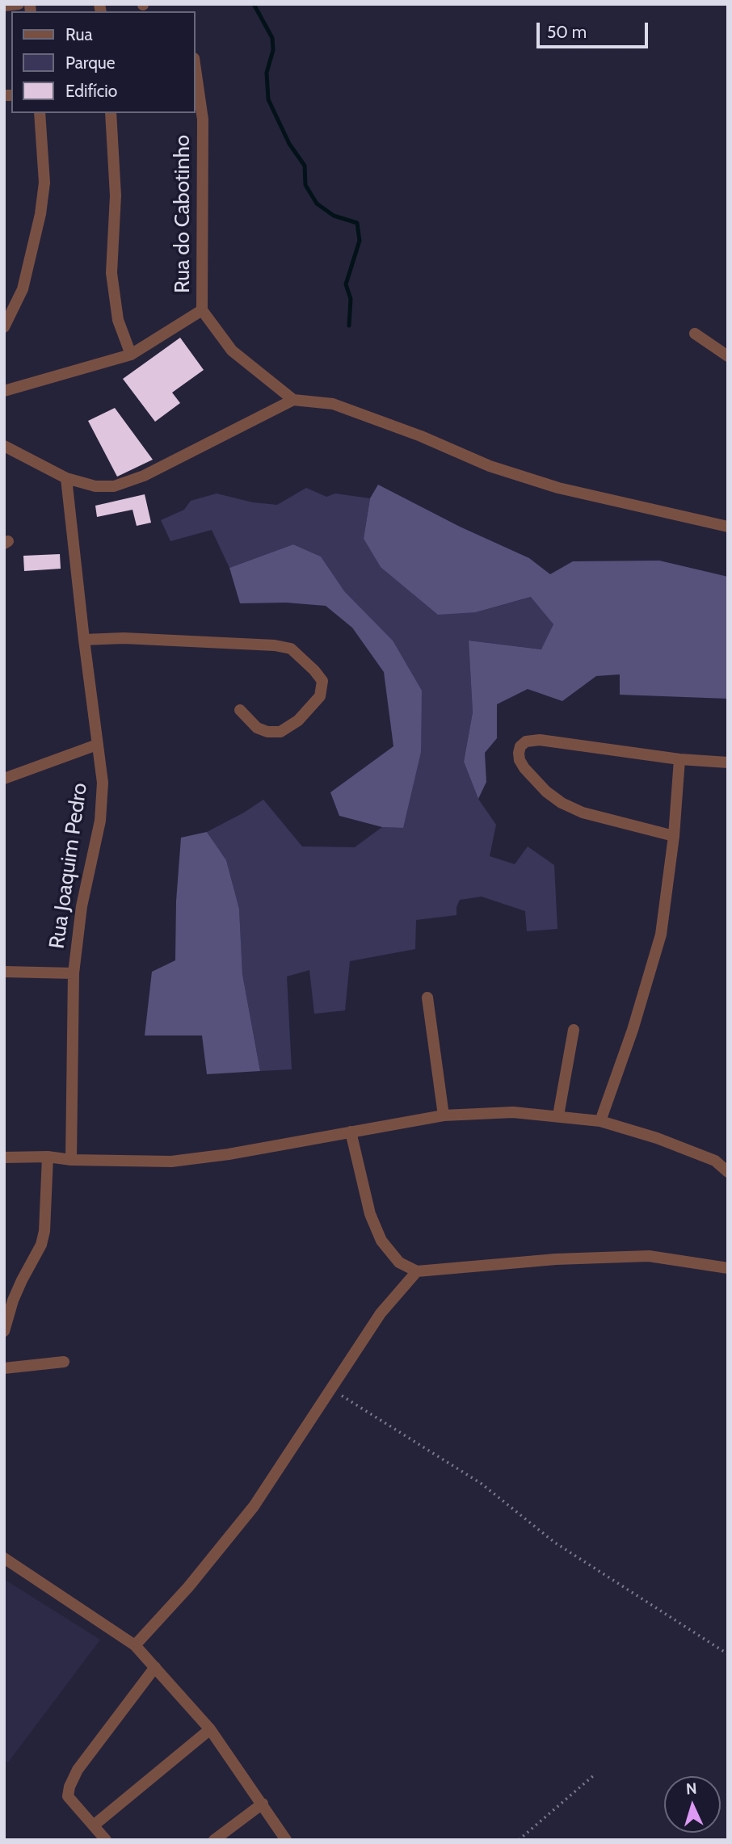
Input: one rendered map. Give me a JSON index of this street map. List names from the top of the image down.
{
  "streets": {
    "street": ["Rua do Cabotinho", "Rua Joaquim Pedro"]
  },
  "legend": ["Rua", "Parque", "Edifício"],
  "scale_bar": "50 m",
  "north": "top"
}
